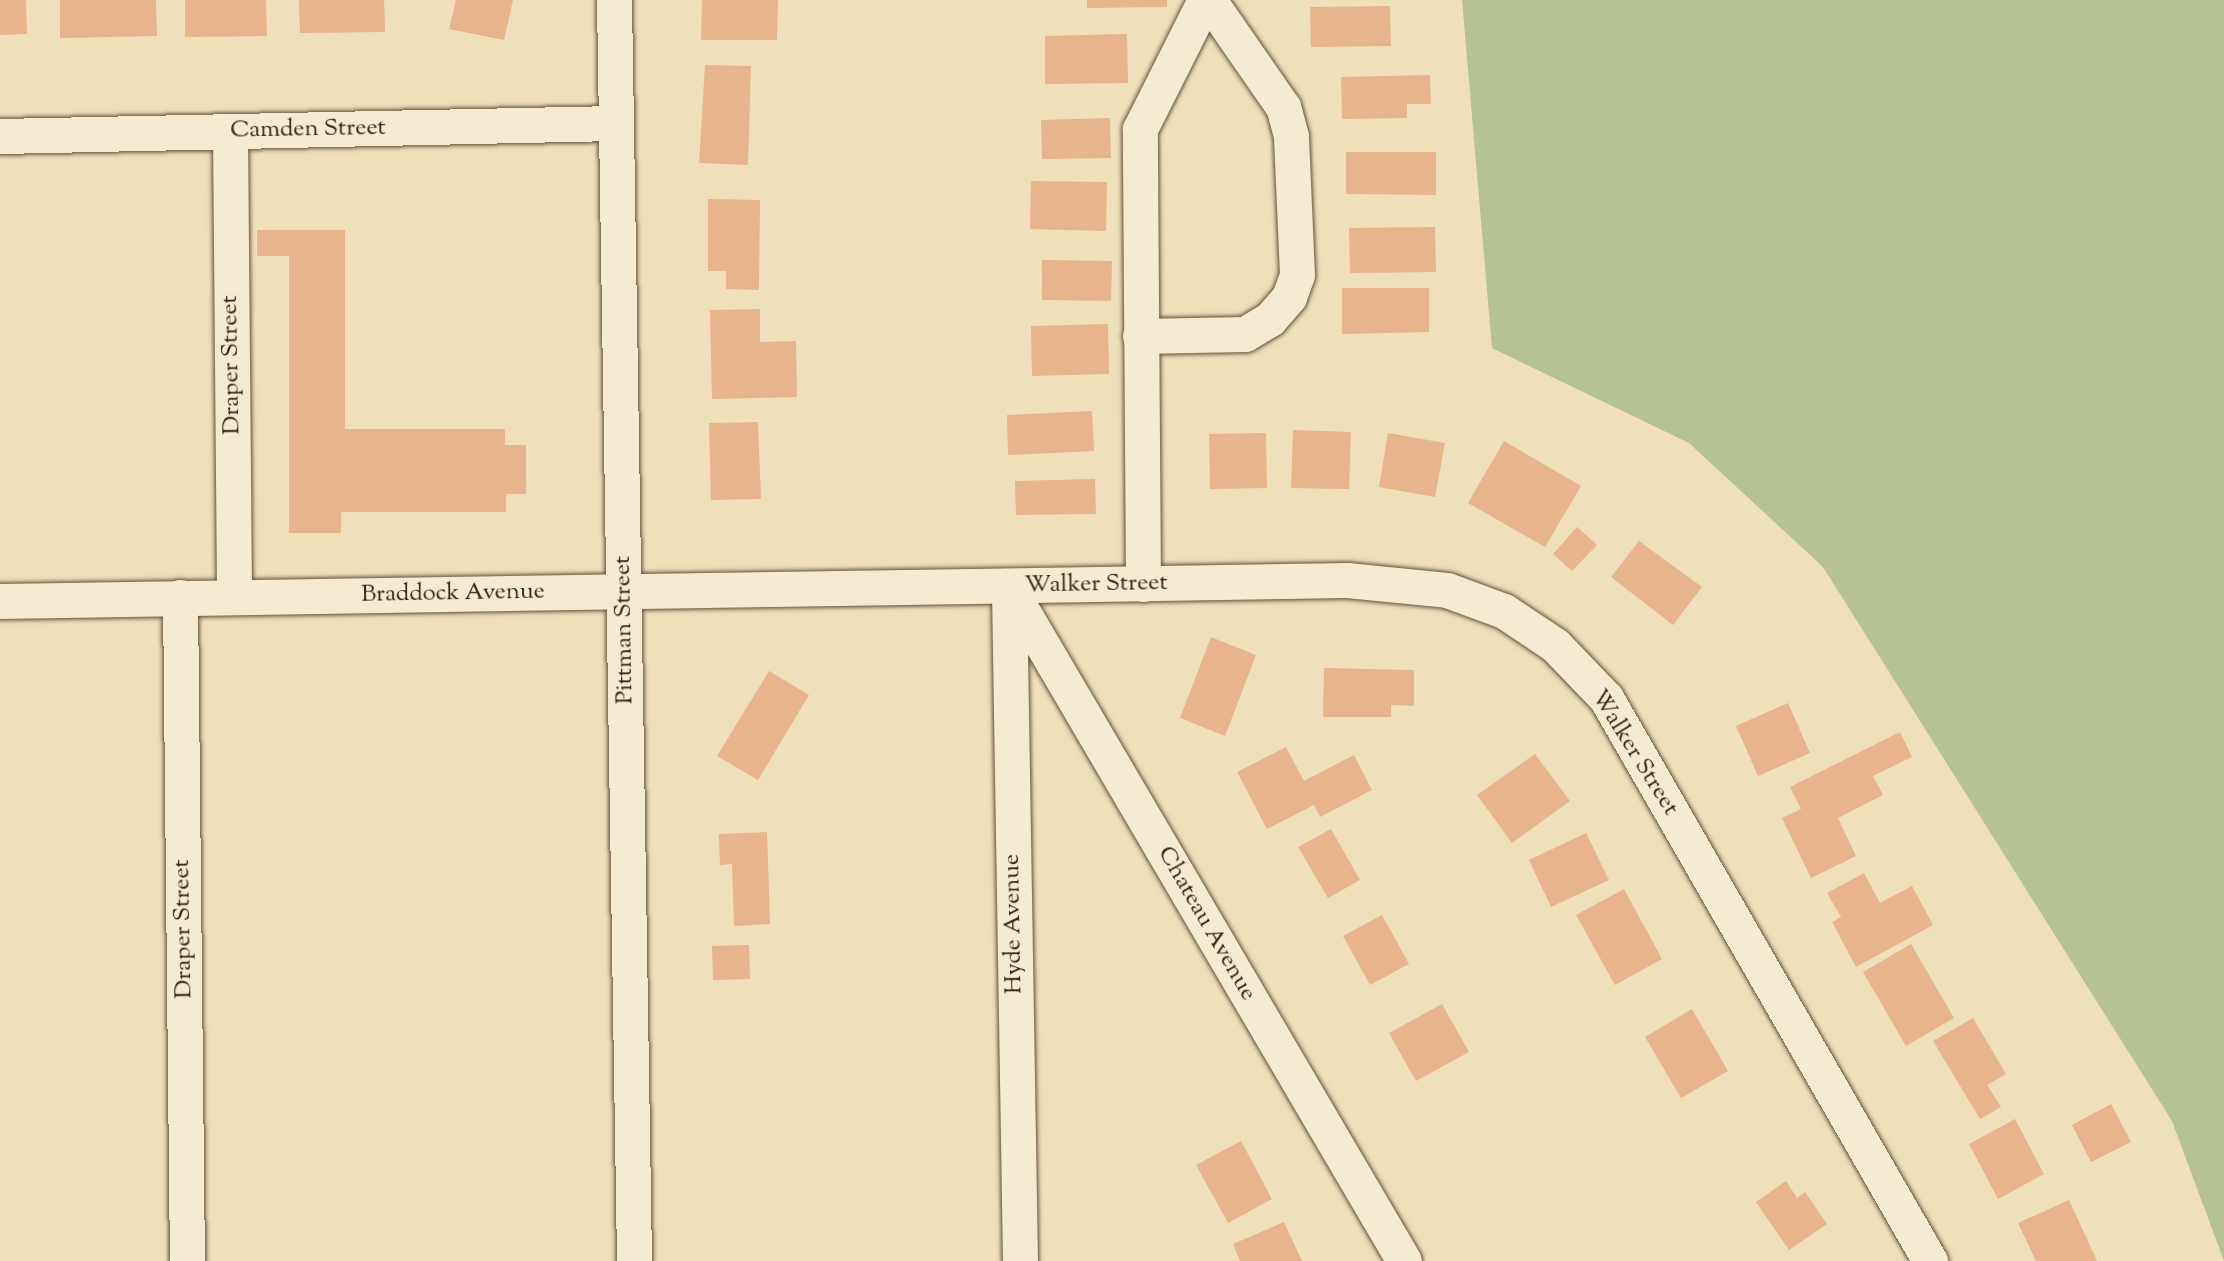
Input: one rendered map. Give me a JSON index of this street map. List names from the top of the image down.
{
  "streets": {
    "street": [
      "Camden Street",
      "Draper Street",
      "Walker Street",
      "Braddock Avenue",
      "Pittman Street",
      "Hyde Avenue",
      "Chateau Avenue"
    ]
  },
  "crossings": [
    ["Camden Street", "Draper Street"],
    ["Camden Street", "Pittman Street"],
    ["Draper Street", "Braddock Avenue"],
    ["Walker Street", "Braddock Avenue"],
    ["Walker Street", "Hyde Avenue"],
    ["Walker Street", "Chateau Avenue"],
    ["Braddock Avenue", "Pittman Street"],
    ["Hyde Avenue", "Chateau Avenue"]
  ]
}
